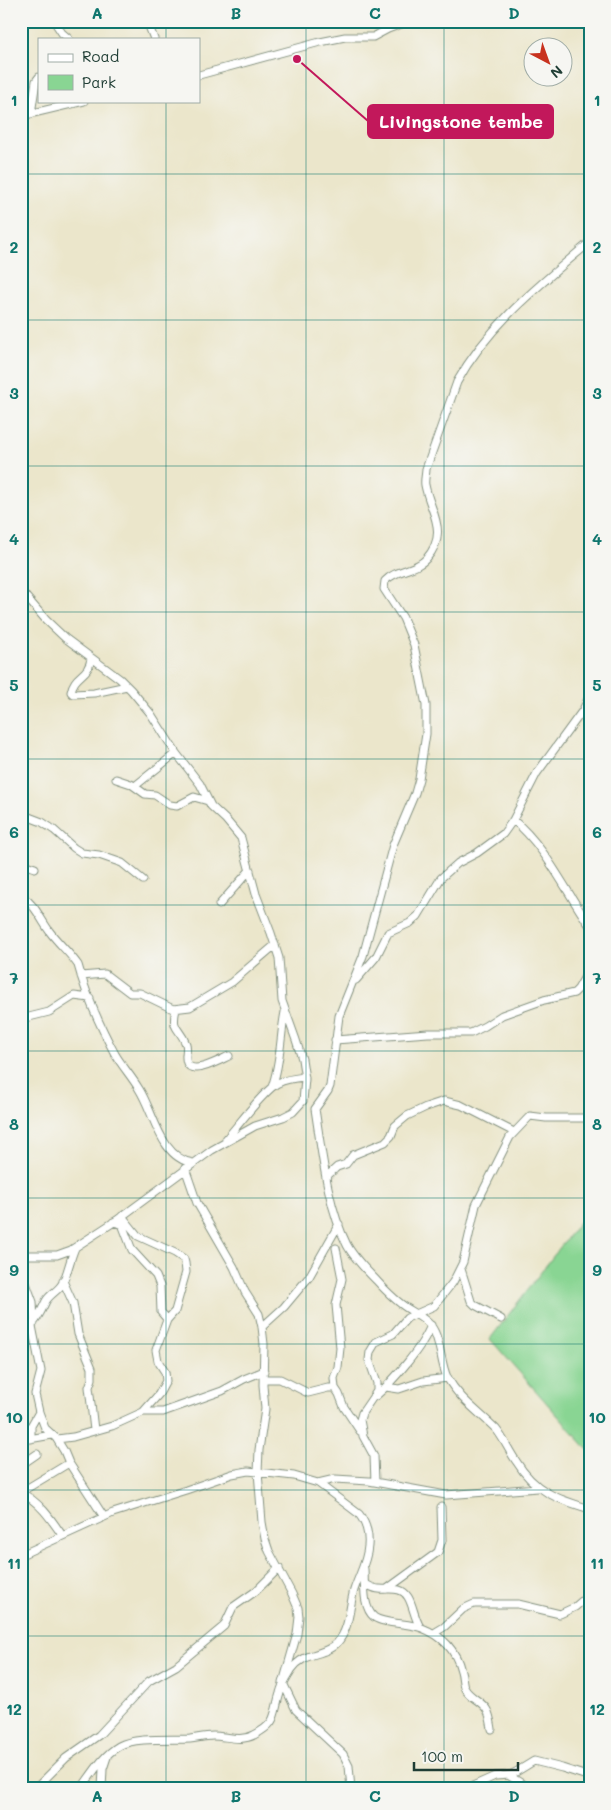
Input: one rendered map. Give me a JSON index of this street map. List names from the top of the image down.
{
  "places": ["Livingstone tembe"],
  "legend": ["Road", "Park"],
  "scale_bar": "100 m",
  "north": "bottom right",
  "grid": {
    "columns": [
      "A",
      "B",
      "C",
      "D"
    ],
    "rows": [
      "1",
      "2",
      "3",
      "4",
      "5",
      "6",
      "7",
      "8",
      "9",
      "10",
      "11",
      "12"
    ]
  }
}
